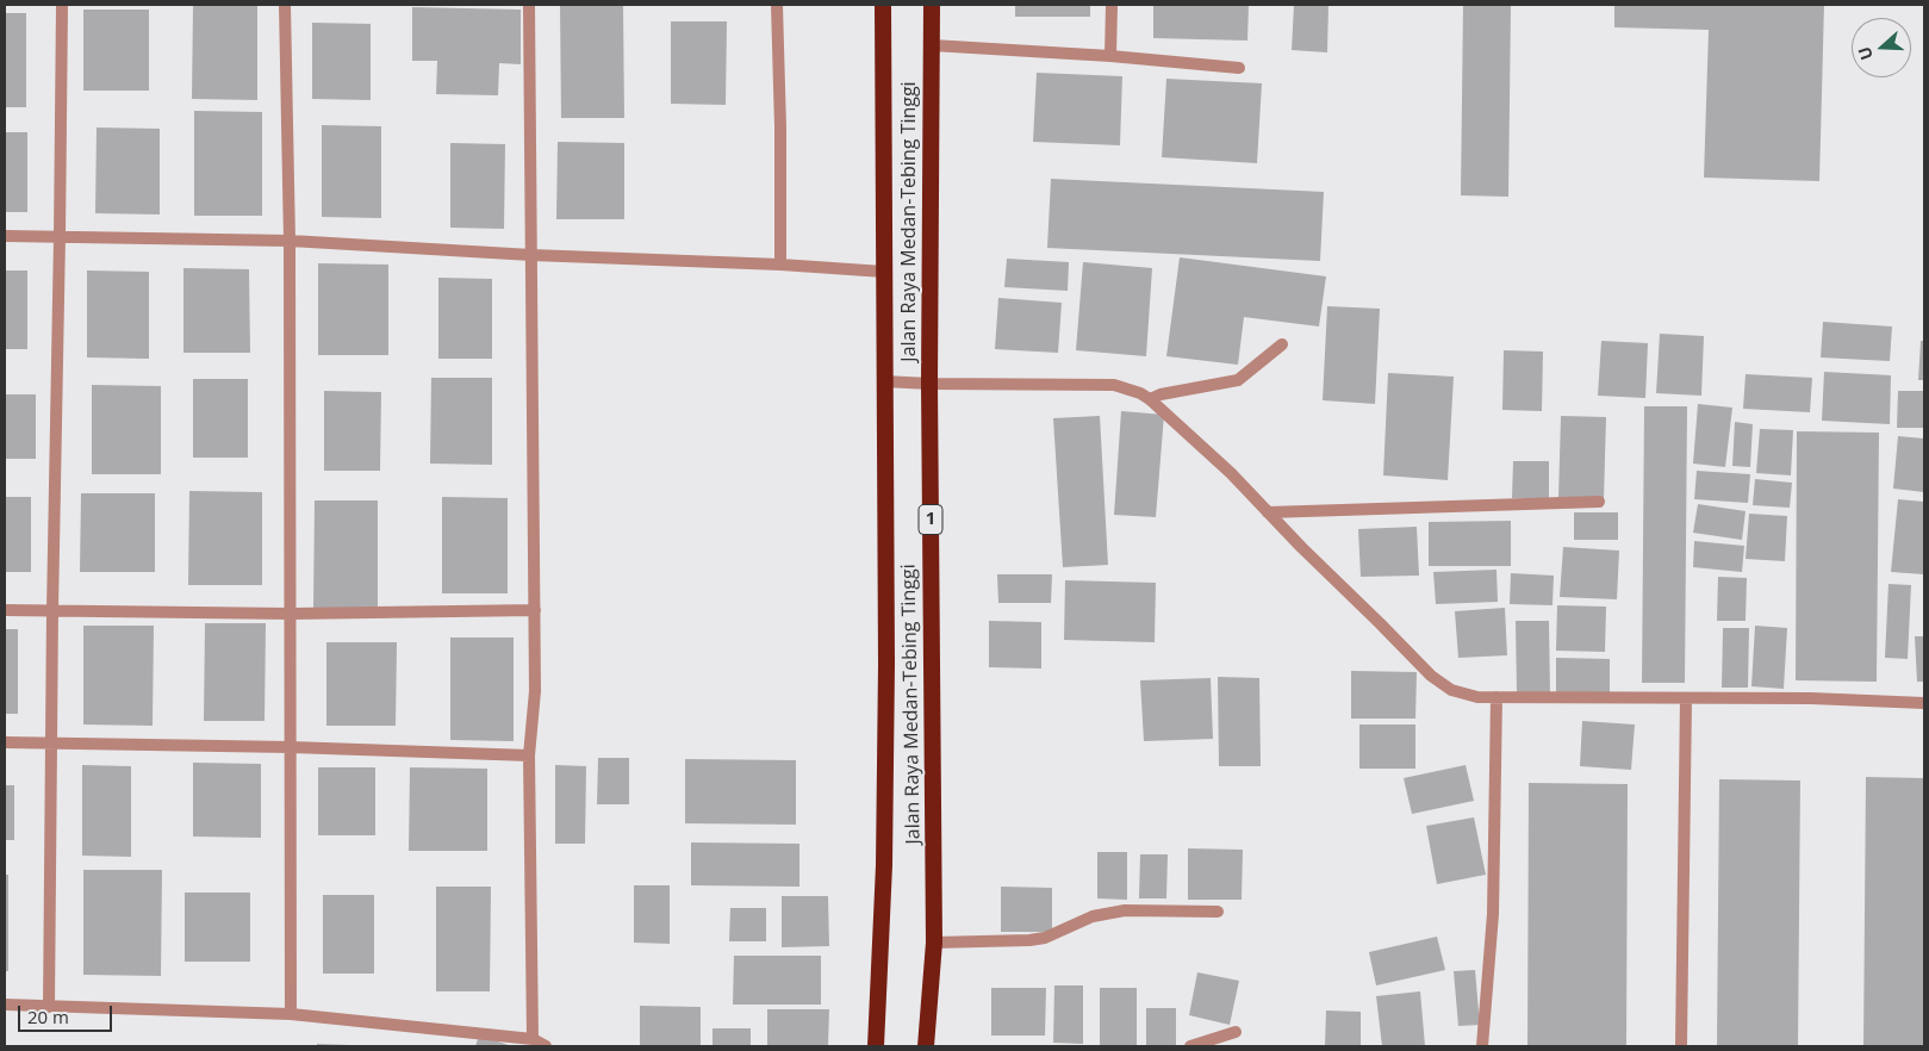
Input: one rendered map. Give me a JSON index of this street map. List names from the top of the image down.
{
  "streets": {
    "highway": ["Jalan Raya Medan-Tebing Tinggi", "1"]
  },
  "scale_bar": "20 m",
  "north": "left"
}
